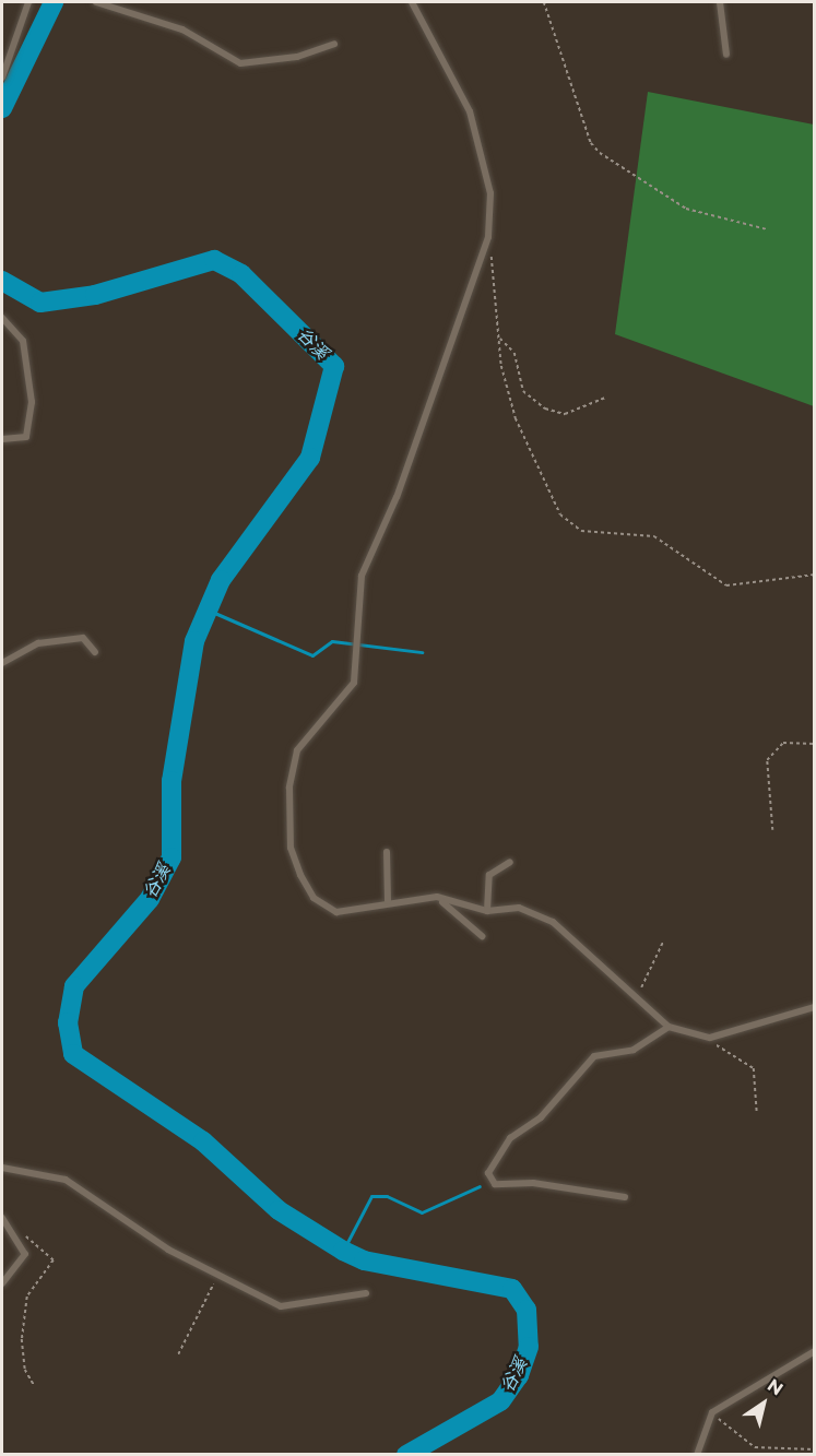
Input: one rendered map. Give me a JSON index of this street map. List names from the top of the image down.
{
  "water": ["谷溪"],
  "north": "top right"
}
